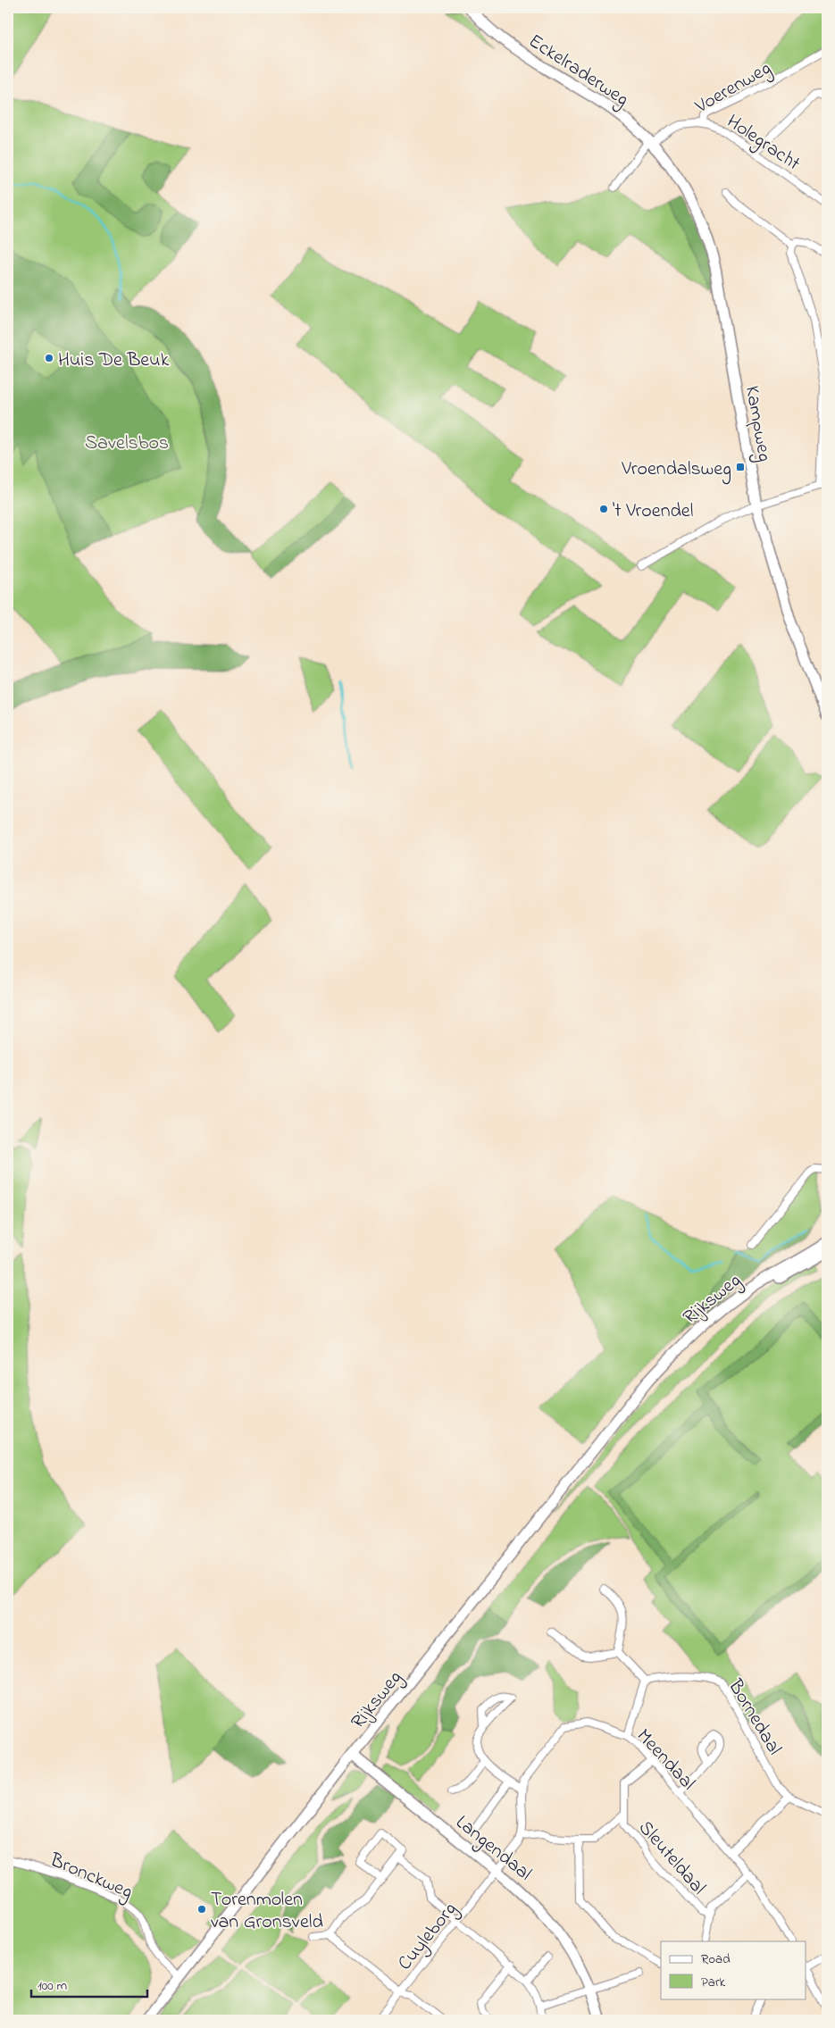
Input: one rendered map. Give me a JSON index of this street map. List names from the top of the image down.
{
  "streets": {
    "main road": [
      "Eckelraderweg",
      "Kampweg",
      "Rijksweg",
      "Langendaal"
    ],
    "street": [
      "Voerenweg",
      "Holegracht",
      "Bornedaal",
      "Meendaal",
      "Sleuteldaal",
      "Bronckweg",
      "Cuyleborg"
    ]
  },
  "crossings": [
    ["Eckelraderweg", "Voerenweg"],
    ["Eckelraderweg", "Kampweg"],
    ["Voerenweg", "Holegracht"],
    ["Voerenweg", "Kampweg"],
    ["Rijksweg", "Langendaal"],
    ["Rijksweg", "Bronckweg"],
    ["Meendaal", "Sleuteldaal"],
    ["Langendaal", "Cuyleborg"]
  ],
  "parks": ["Savelsbos"],
  "places": {
    "other": ["Huis De Beuk", "'t Vroendel", "Torenmolen van Gronsveld"],
    "transit": ["Vroendalsweg"]
  },
  "legend": ["Road", "Park"],
  "scale_bar": "100 m"
}
